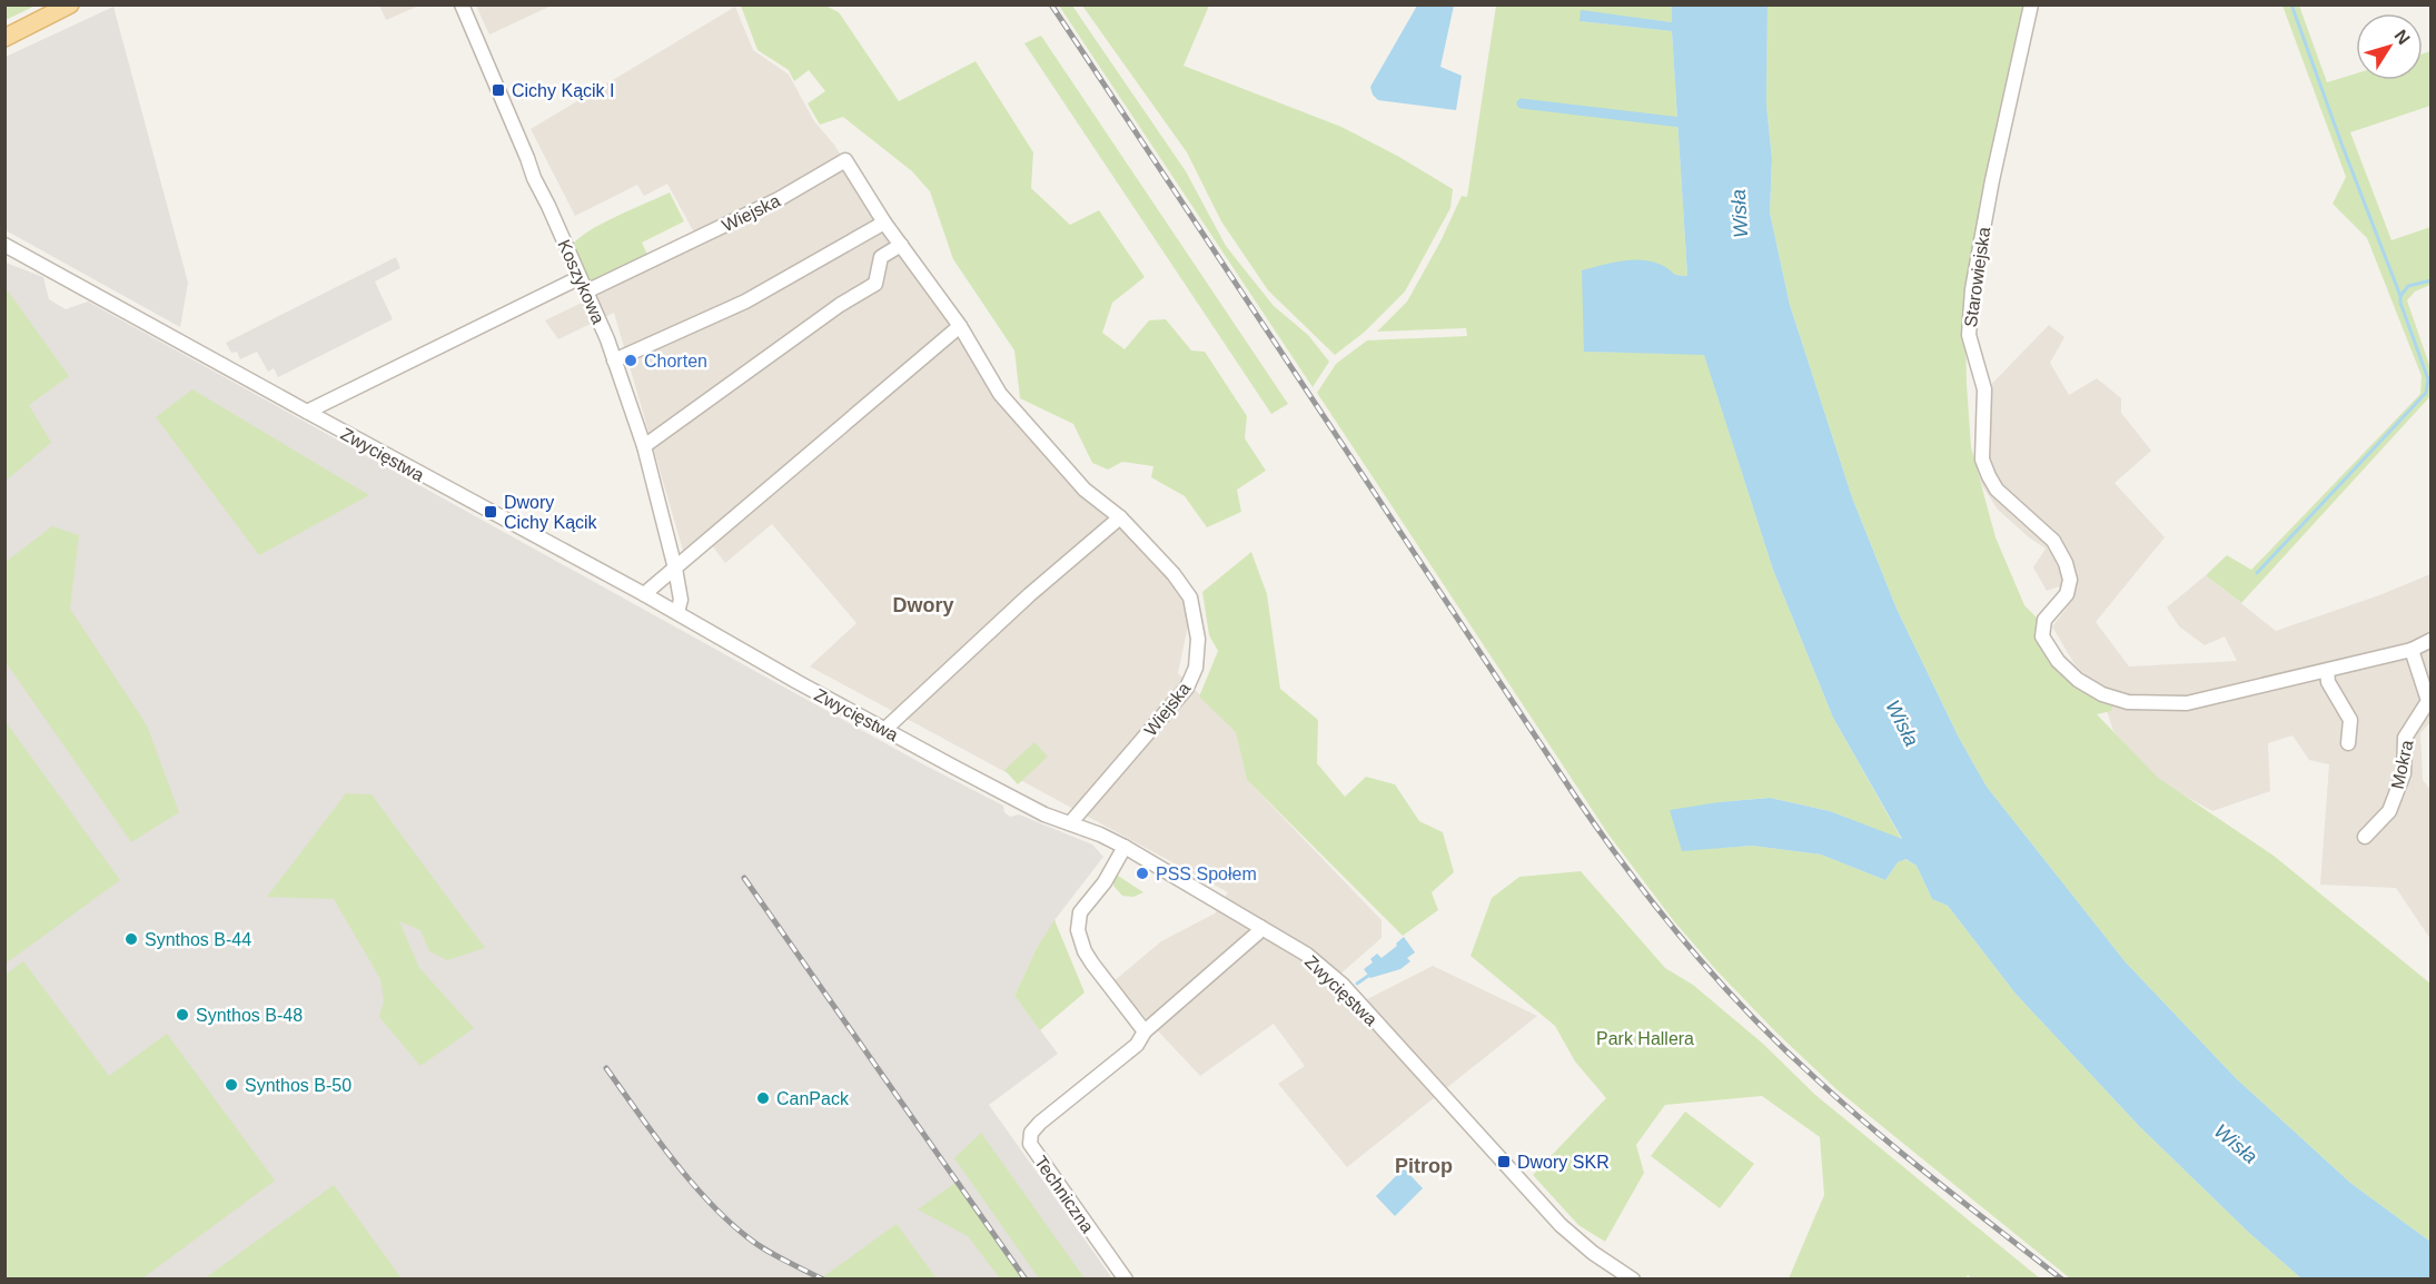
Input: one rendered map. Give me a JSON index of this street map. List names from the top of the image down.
{
  "streets": {
    "street": [
      "Wiejska",
      "Starowiejska",
      "Koszykowa",
      "Zwycięstwa",
      "Mokra",
      "Techniczna"
    ]
  },
  "crossings": [
    ["Wiejska", "Koszykowa"],
    ["Wiejska", "Zwycięstwa"],
    ["Starowiejska", "Mokra"],
    ["Koszykowa", "Zwycięstwa"],
    ["Zwycięstwa", "Techniczna"]
  ],
  "districts": ["Dwory", "Pitrop"],
  "water": ["Wisła"],
  "parks": ["Park Hallera"],
  "places": {
    "transit": ["Cichy Kącik I", "Dwory Cichy Kącik", "Dwory SKR"],
    "other": [
      "Chorten",
      "PSS Społem",
      "Synthos B-44",
      "Synthos B-48",
      "Synthos B-50",
      "CanPack"
    ]
  },
  "north": "top right"
}
